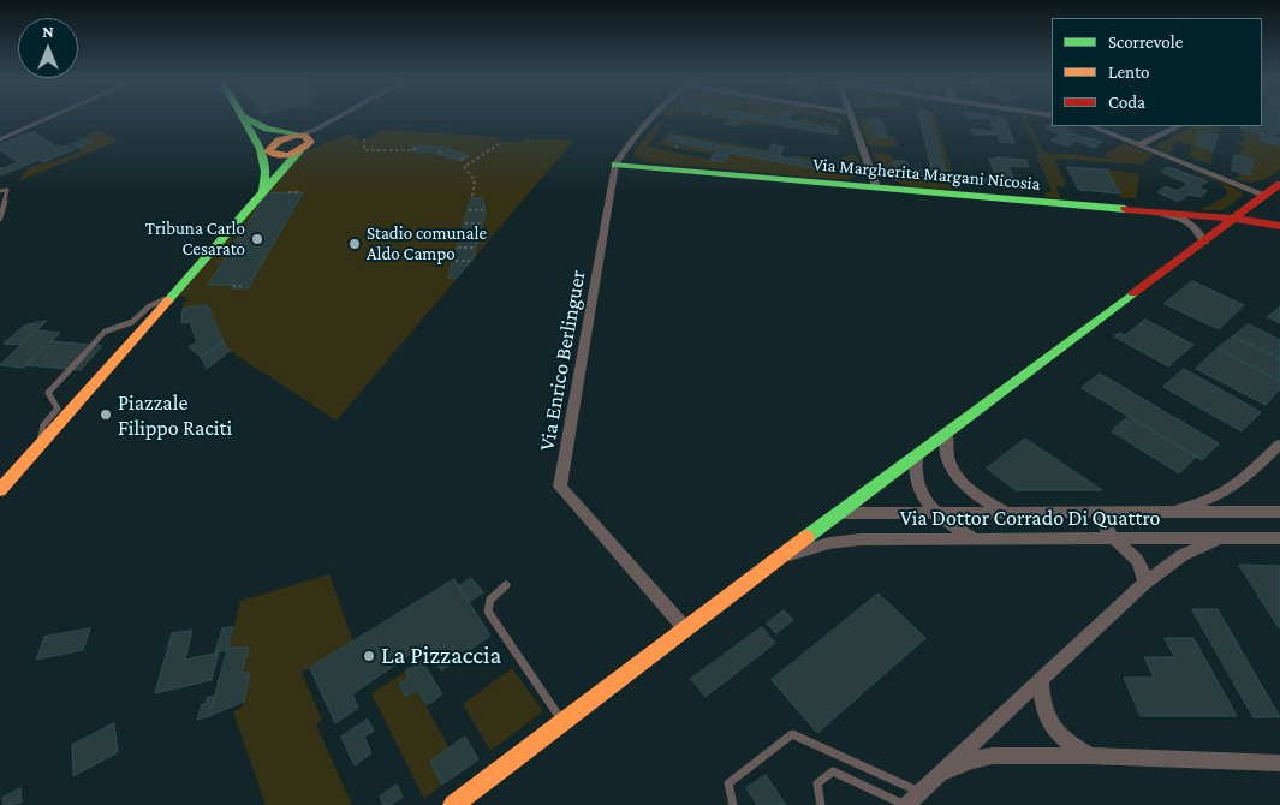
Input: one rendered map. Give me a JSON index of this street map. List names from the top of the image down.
{
  "streets": {
    "street": ["Via Margherita Margani Nicosia", "Via Enrico Berlinguer", "Via Dottor Corrado Di Quattro"]
  },
  "crossings": [
    ["Via Margherita Margani Nicosia", "Via Enrico Berlinguer"]
  ],
  "places": [
    "Tribuna Carlo Cesarato",
    "Stadio comunale Aldo Campo",
    "Piazzale Filippo Raciti",
    "La Pizzaccia"
  ],
  "legend": ["Scorrevole", "Lento", "Coda"],
  "north": "top"
}
